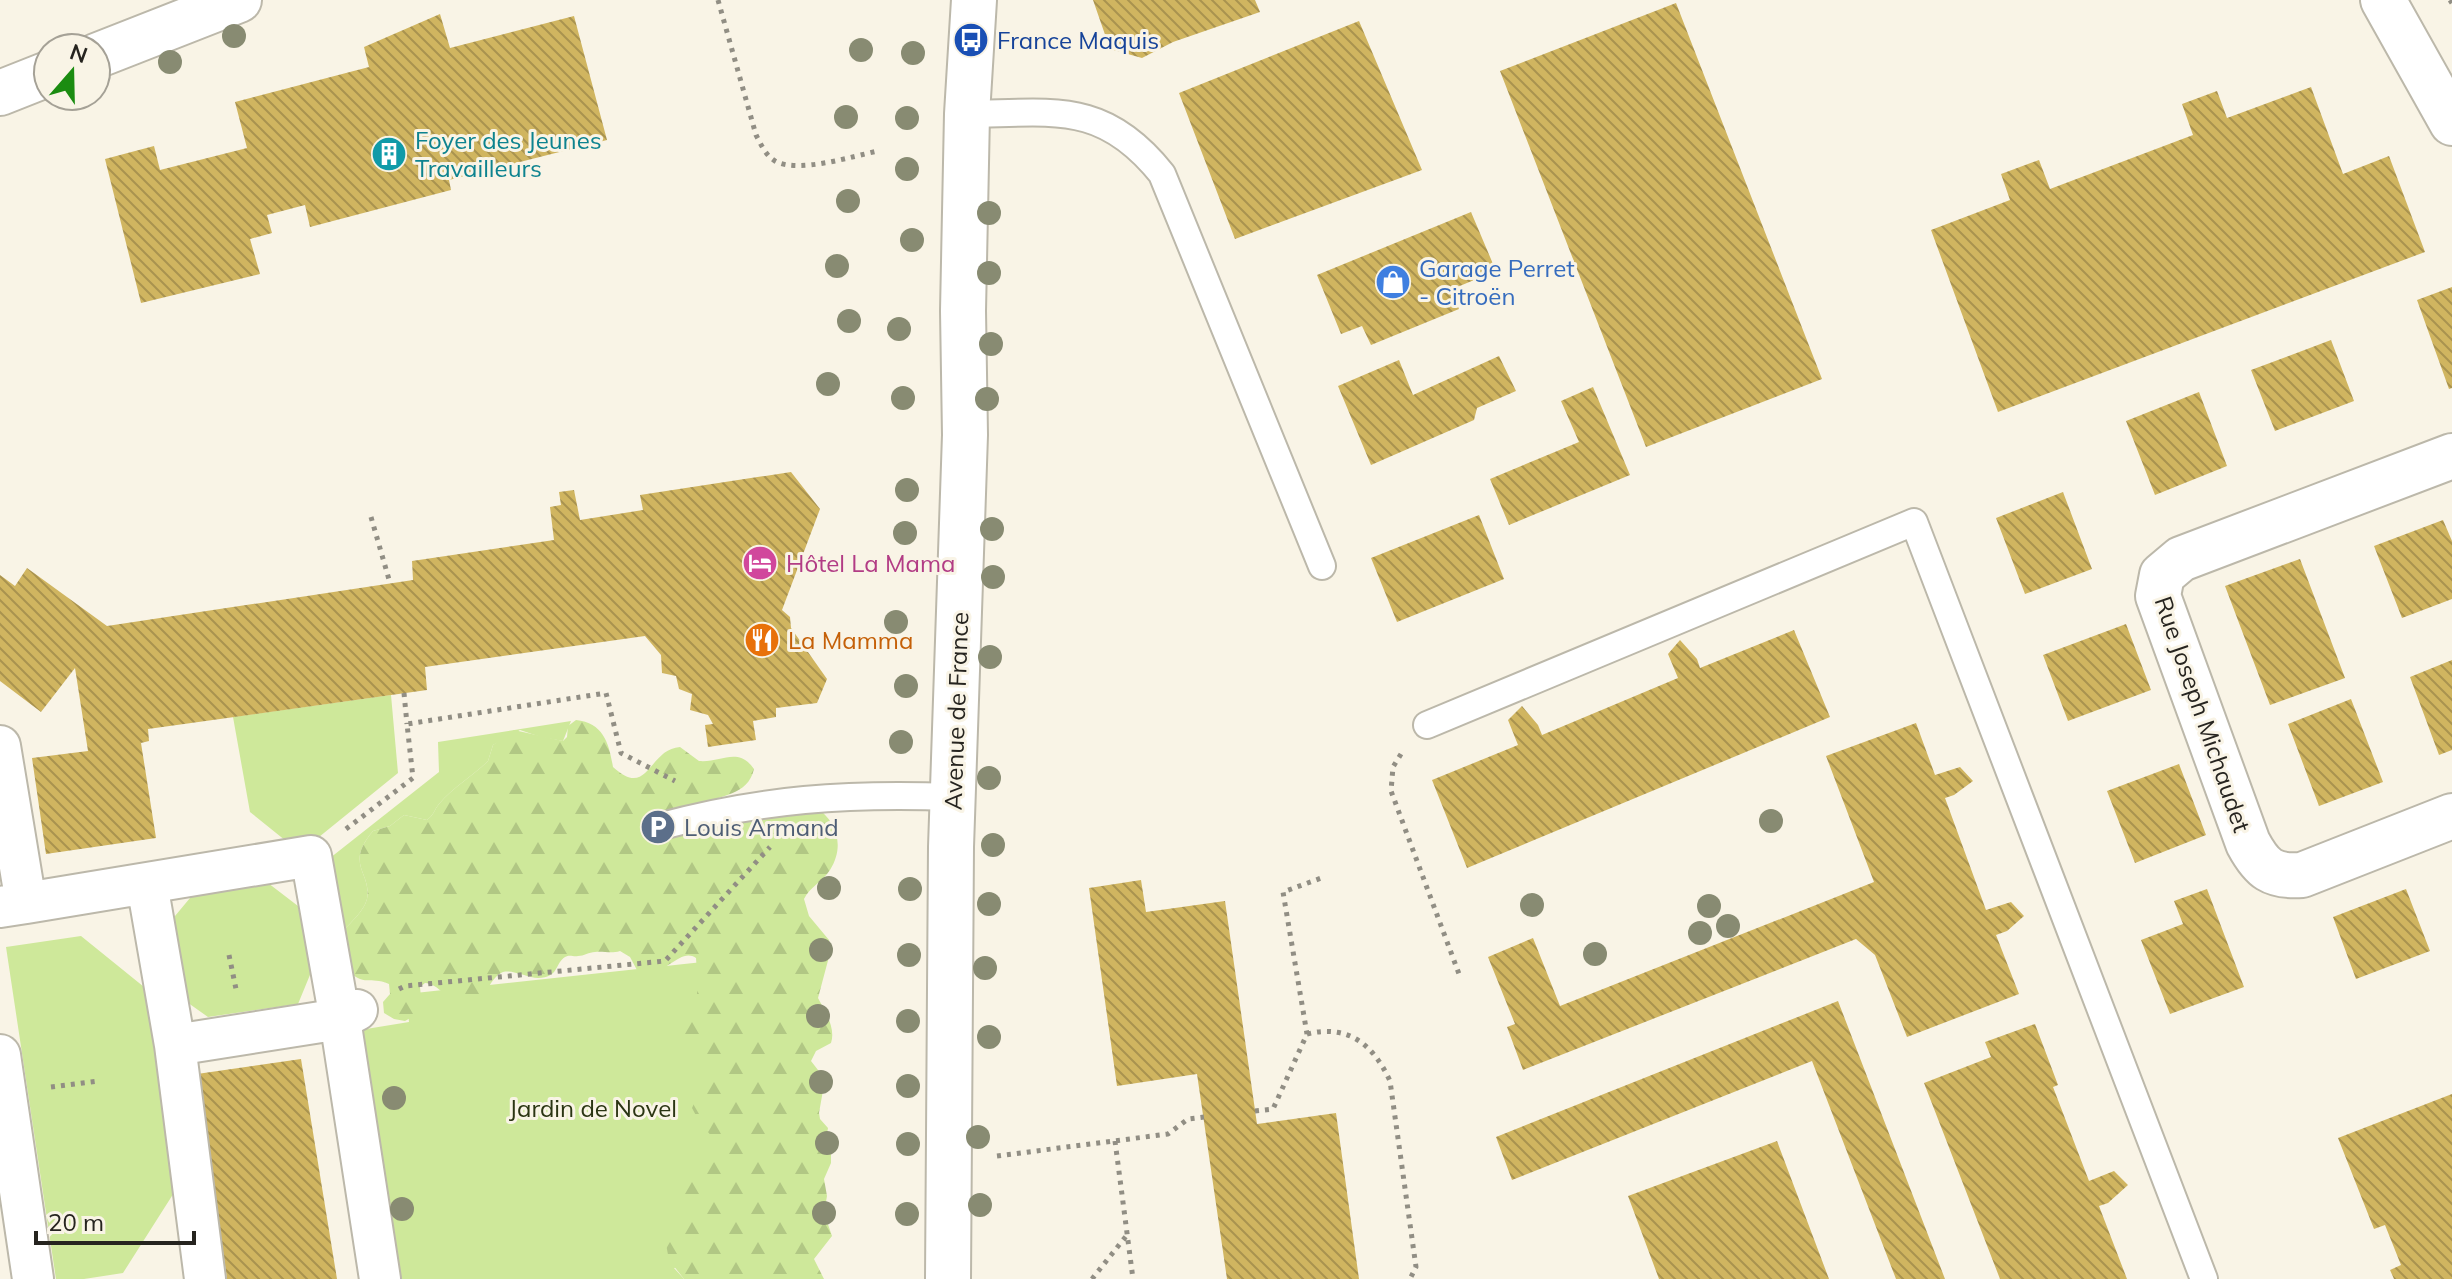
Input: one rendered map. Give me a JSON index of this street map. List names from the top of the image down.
{
  "streets": {
    "street": ["Avenue de France", "Rue Joseph Michaudet"]
  },
  "parks": ["Jardin de Novel"],
  "places": {
    "bus stop": ["France Maquis"],
    "building": ["Foyer des Jeunes Travailleurs"],
    "shop": ["Garage Perret - Citroën"],
    "hotel": ["Hôtel La Mama"],
    "restaurant": ["La Mamma"],
    "parking": ["Louis Armand"]
  },
  "scale_bar": "20 m",
  "north": "top"
}
